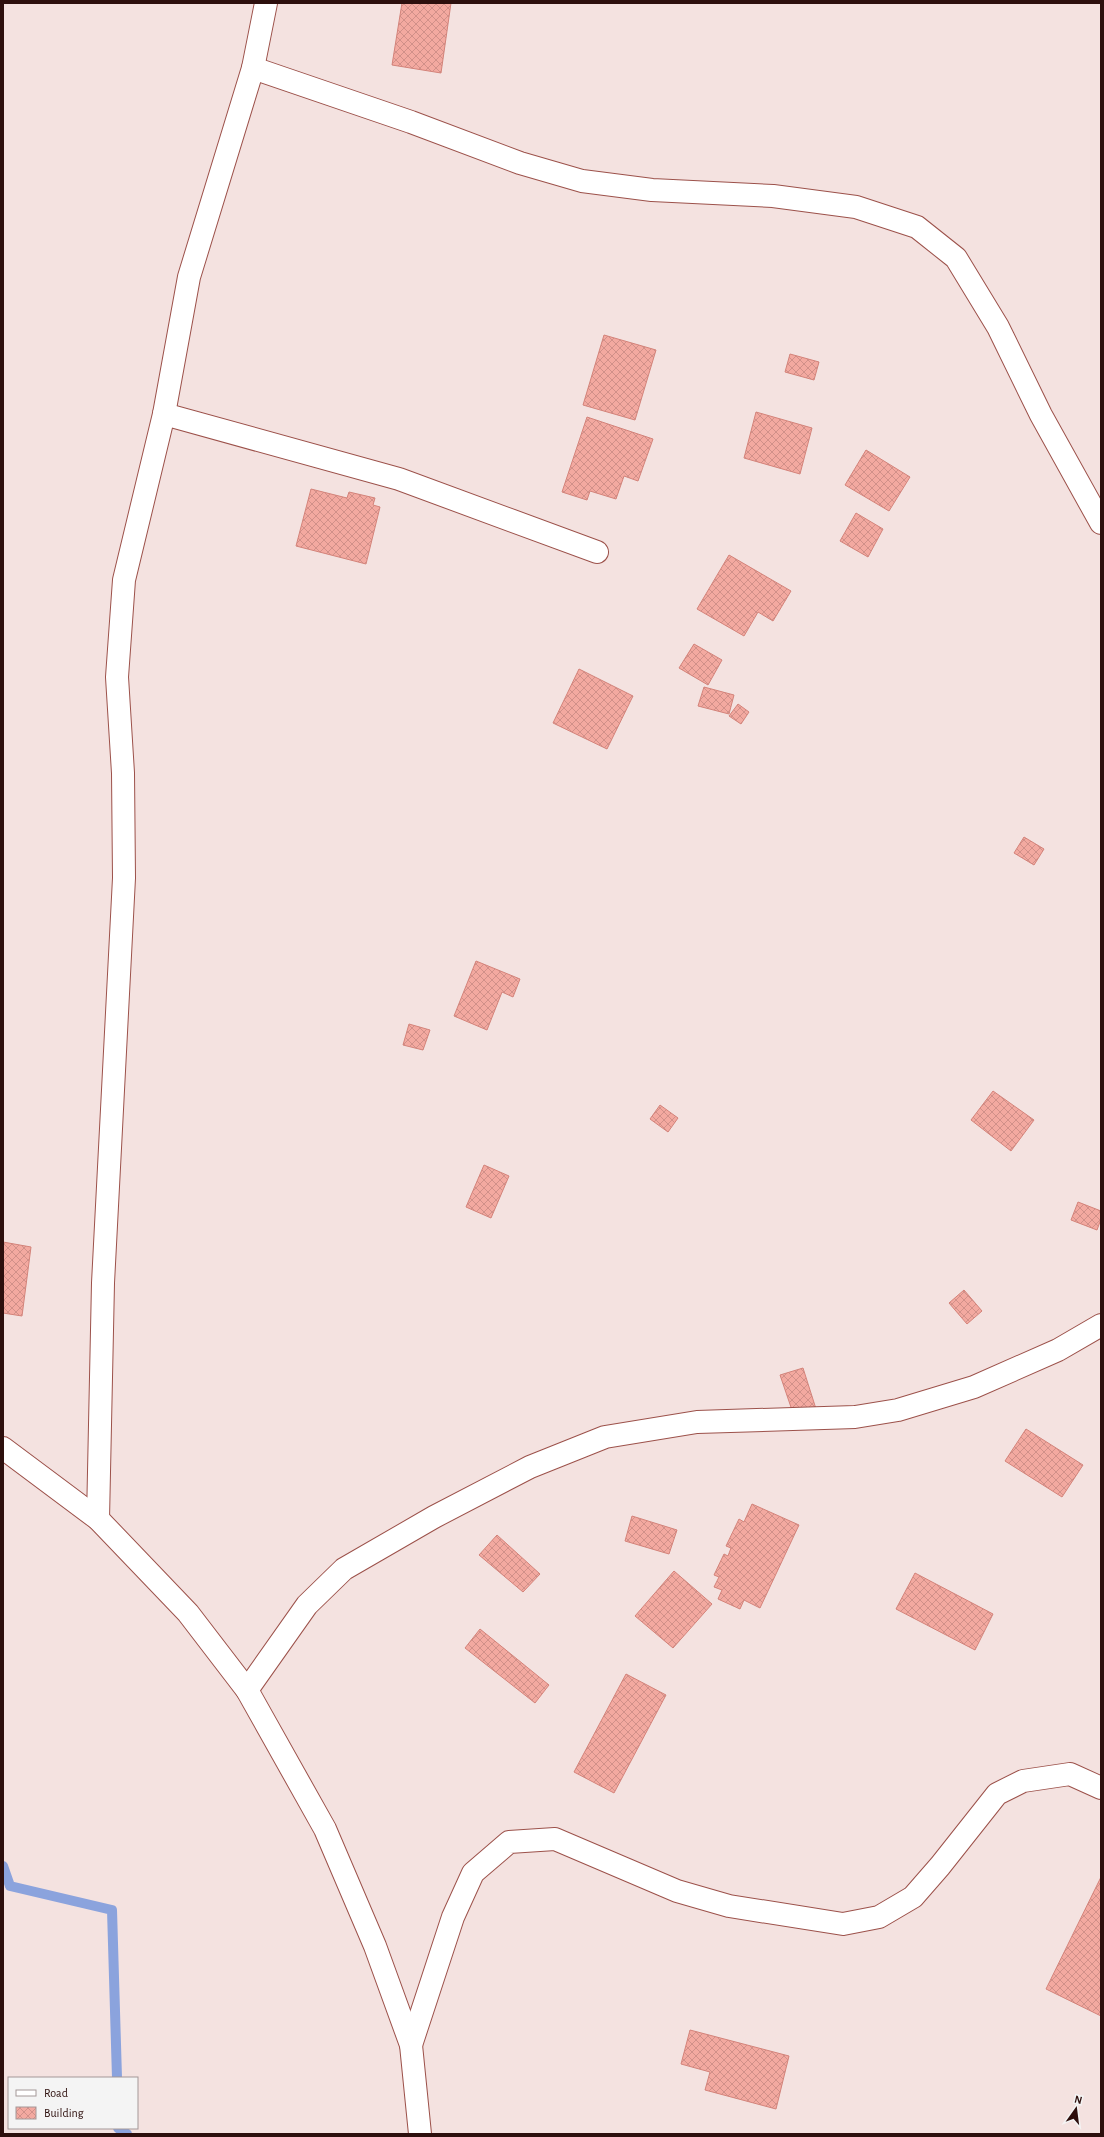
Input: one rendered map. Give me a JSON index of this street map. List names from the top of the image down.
{
  "legend": ["Road", "Building"],
  "north": "top"
}
